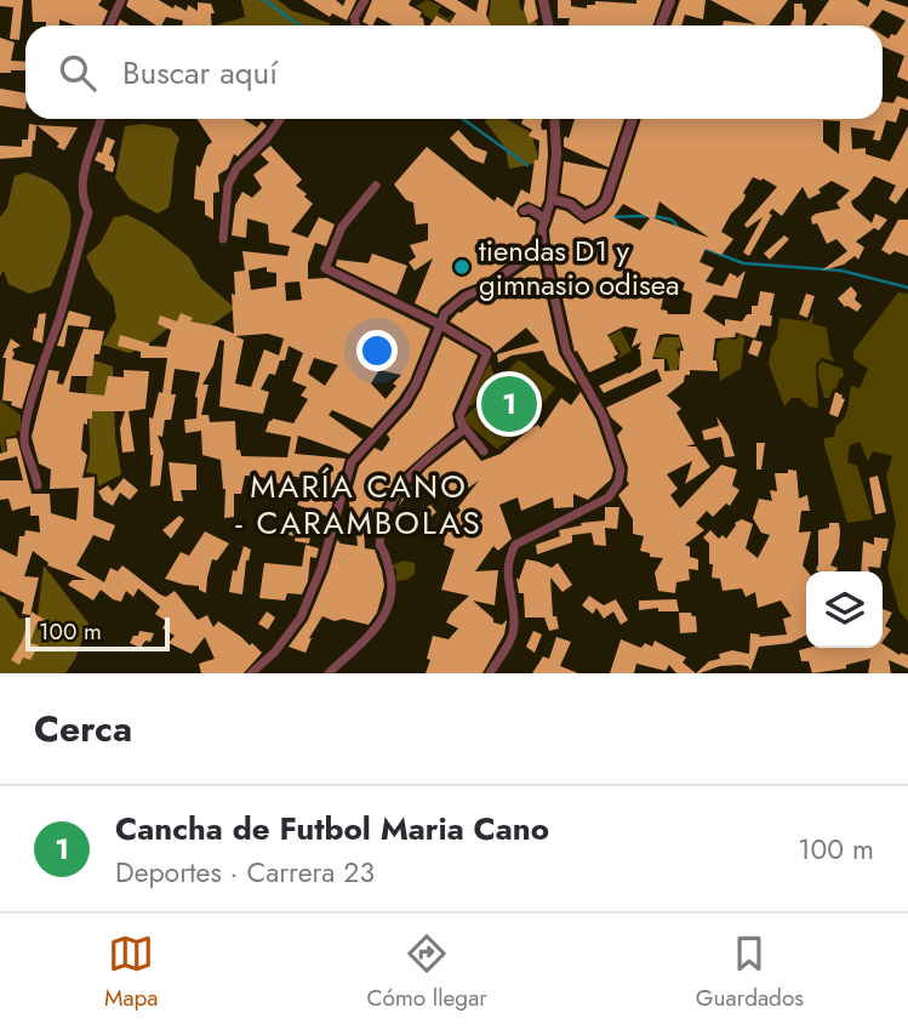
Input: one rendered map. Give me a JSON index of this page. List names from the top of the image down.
{
  "districts": ["MARÍA CANO - CARAMBOLAS"],
  "places": ["tiendas D1 y gimnasio odisea"],
  "scale_bar": "100 m",
  "page": {
    "search": "Buscar aquí",
    "pins": "1",
    "scale": "100 m",
    "heading": "Cerca",
    "list": [
      {
        "mark": "1",
        "name": "Cancha de Futbol Maria Cano",
        "note": "Deportes · Carrera 23",
        "value": "100 m"
      }
    ],
    "nav": ["Mapa", "Cómo llegar", "Guardados"]
  }
}
